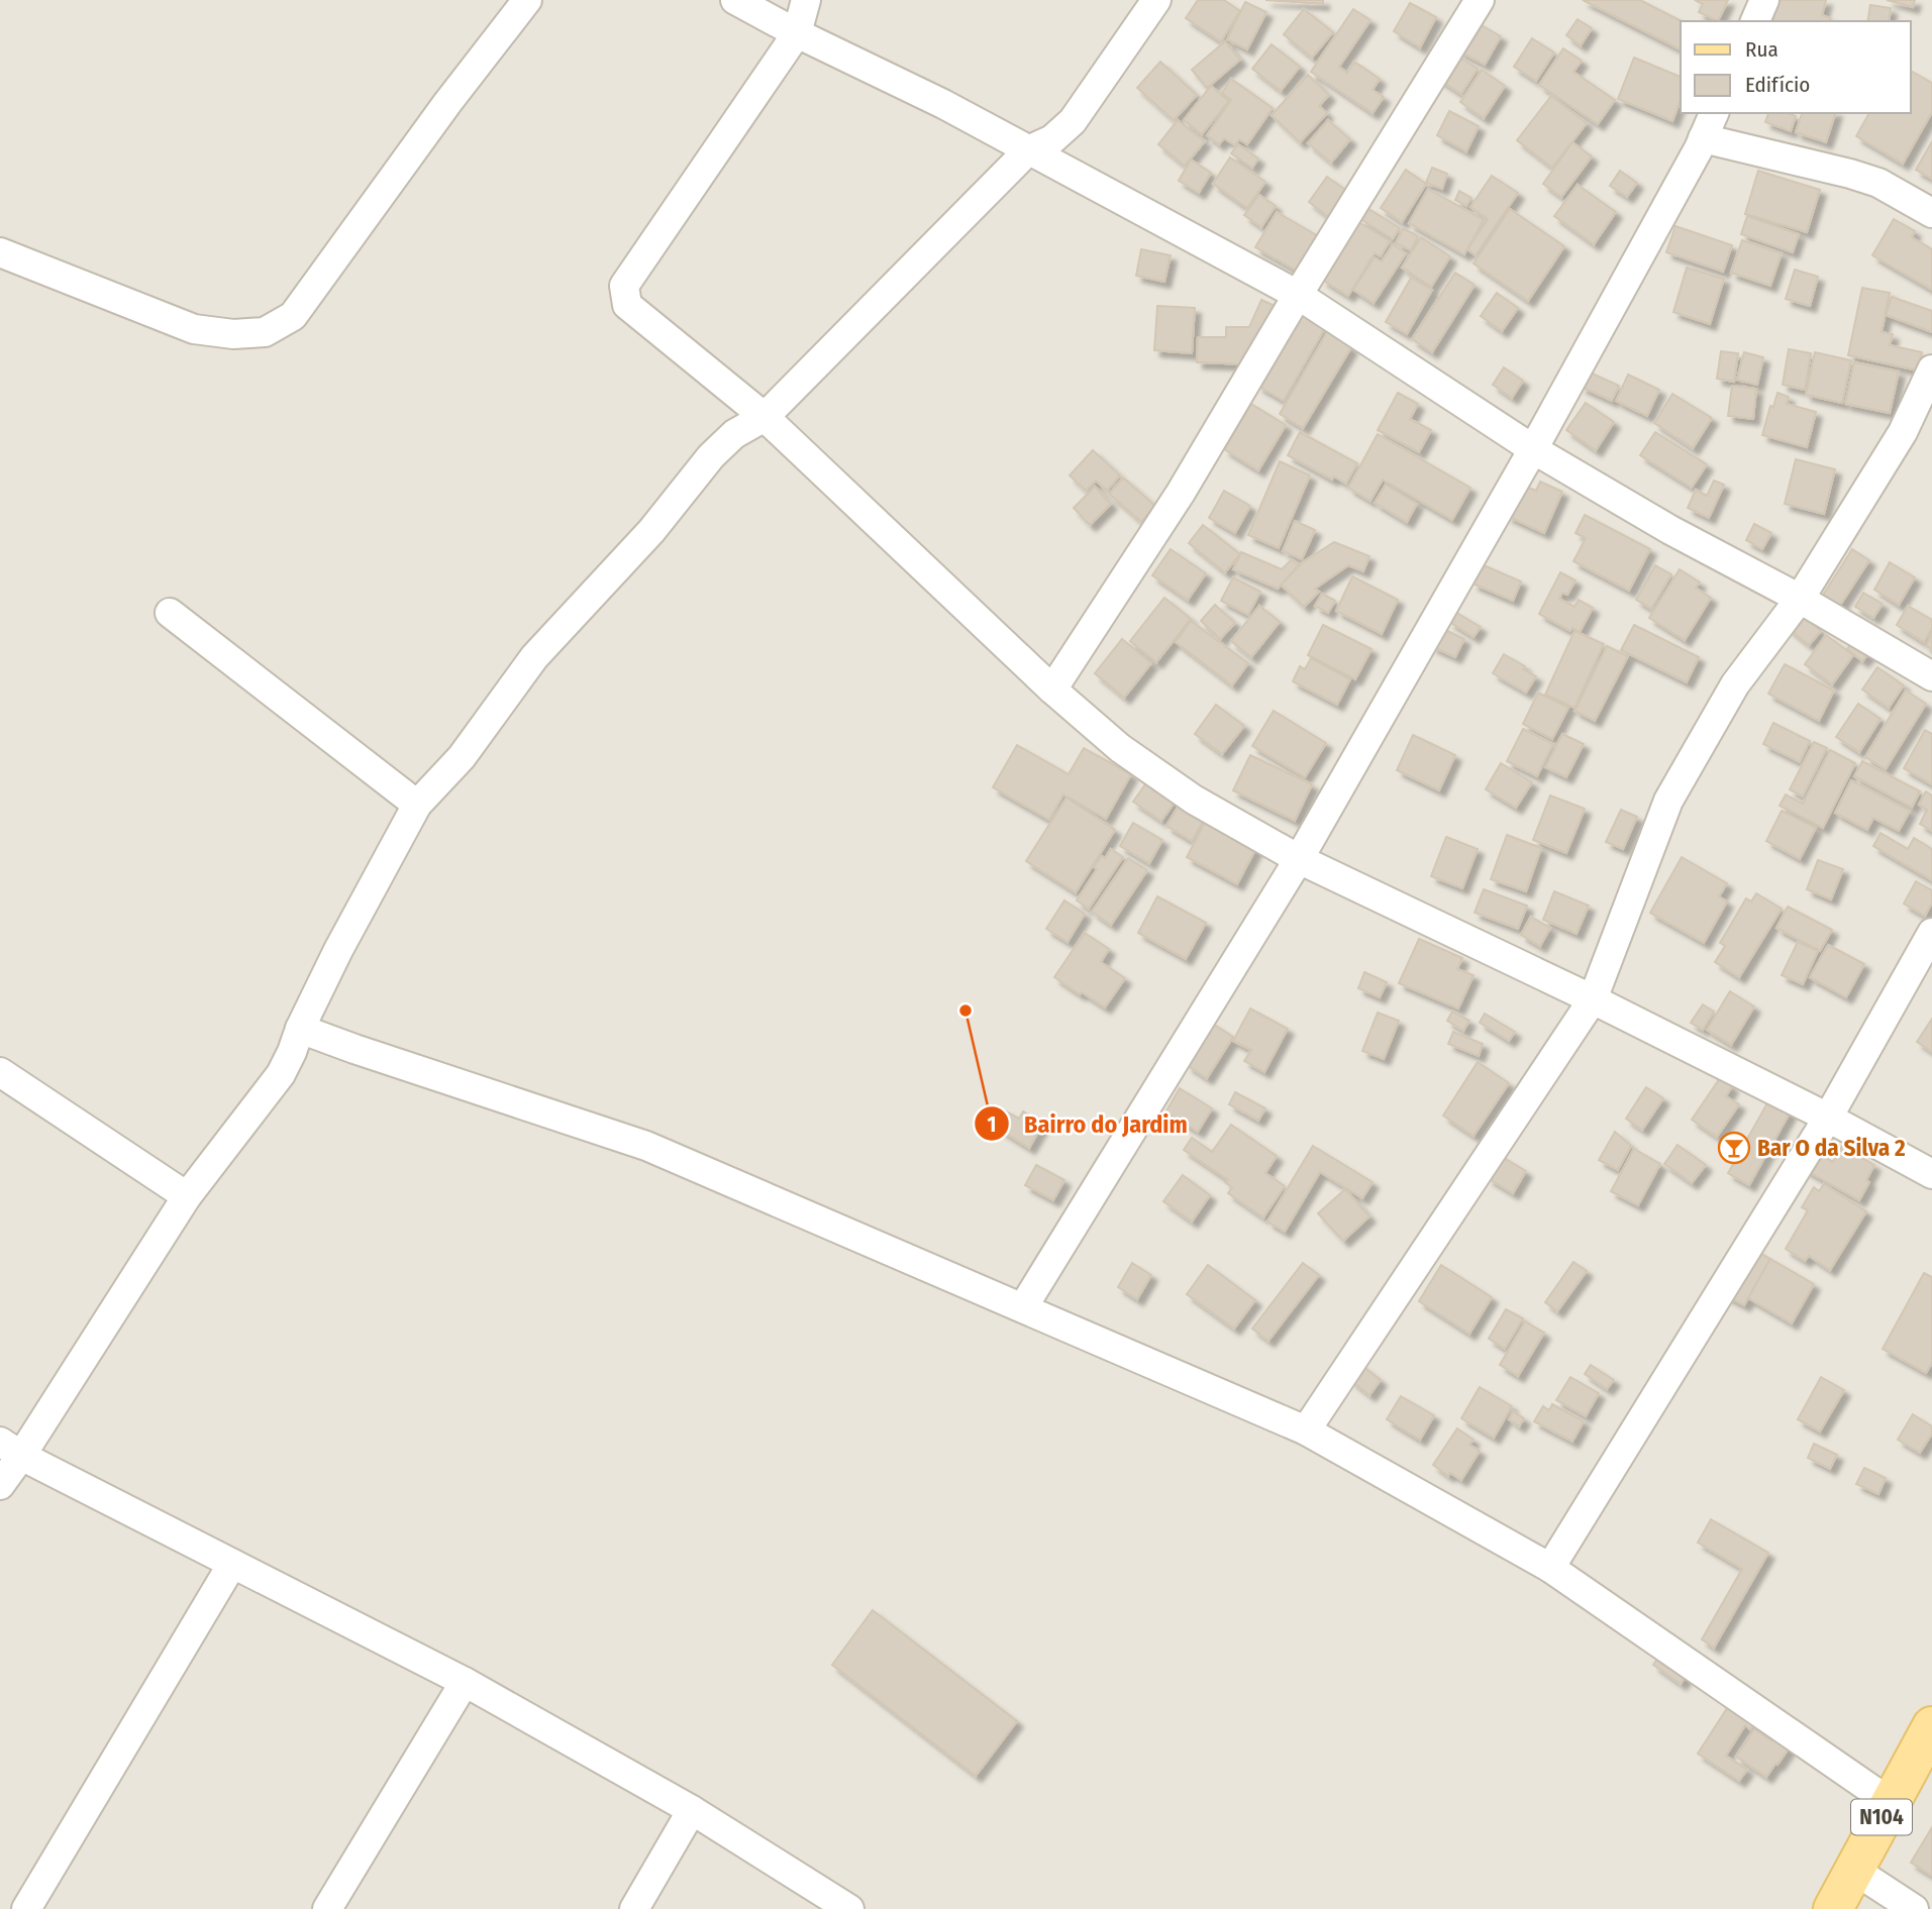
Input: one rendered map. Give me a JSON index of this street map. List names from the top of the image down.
{
  "streets": {
    "main road": ["N104"]
  },
  "places": {
    "other": ["Bairro do Jardim"],
    "bar": ["Bar O da Silva 2"]
  },
  "legend": ["Rua", "Edifício"]
}
